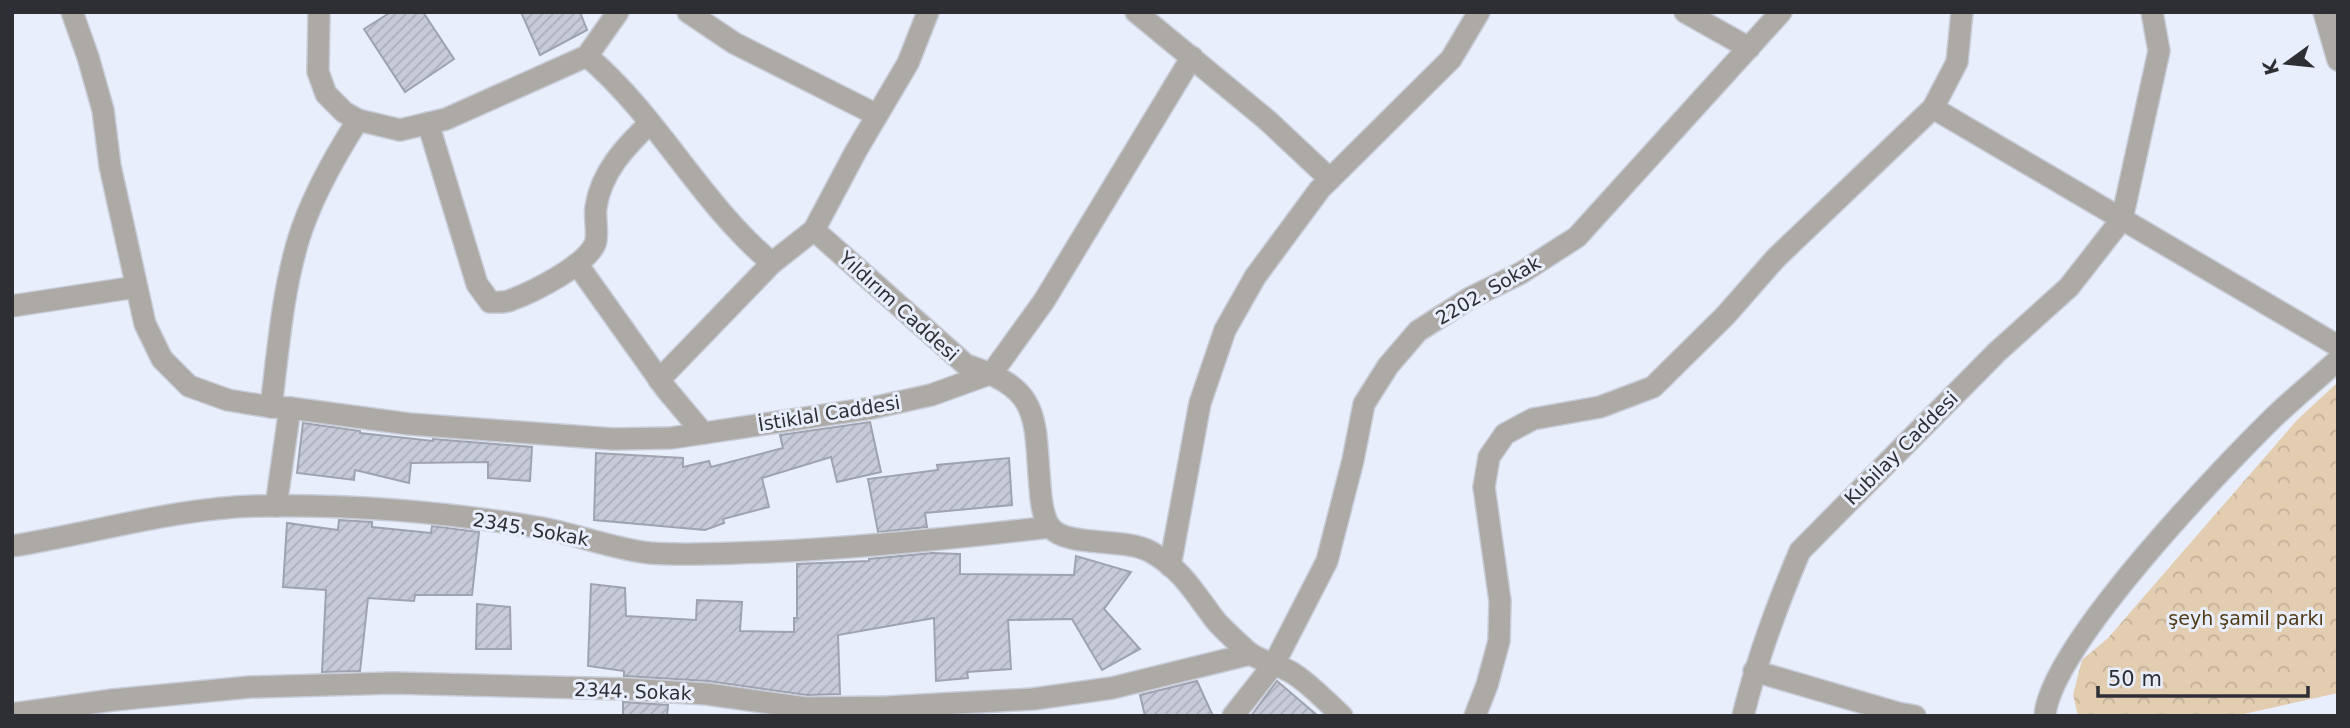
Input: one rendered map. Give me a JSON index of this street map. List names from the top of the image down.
{
  "streets": {
    "street": [
      "2202. Sokak",
      "Yıldırım Caddesi",
      "İstiklal Caddesi",
      "Kubilay Caddesi",
      "2345. Sokak",
      "2344. Sokak"
    ]
  },
  "crossings": [
    ["Yıldırım Caddesi", "İstiklal Caddesi"],
    ["Yıldırım Caddesi", "2345. Sokak"]
  ],
  "parks": ["şeyh şamil parkı"],
  "scale_bar": "50 m",
  "north": "left"
}
